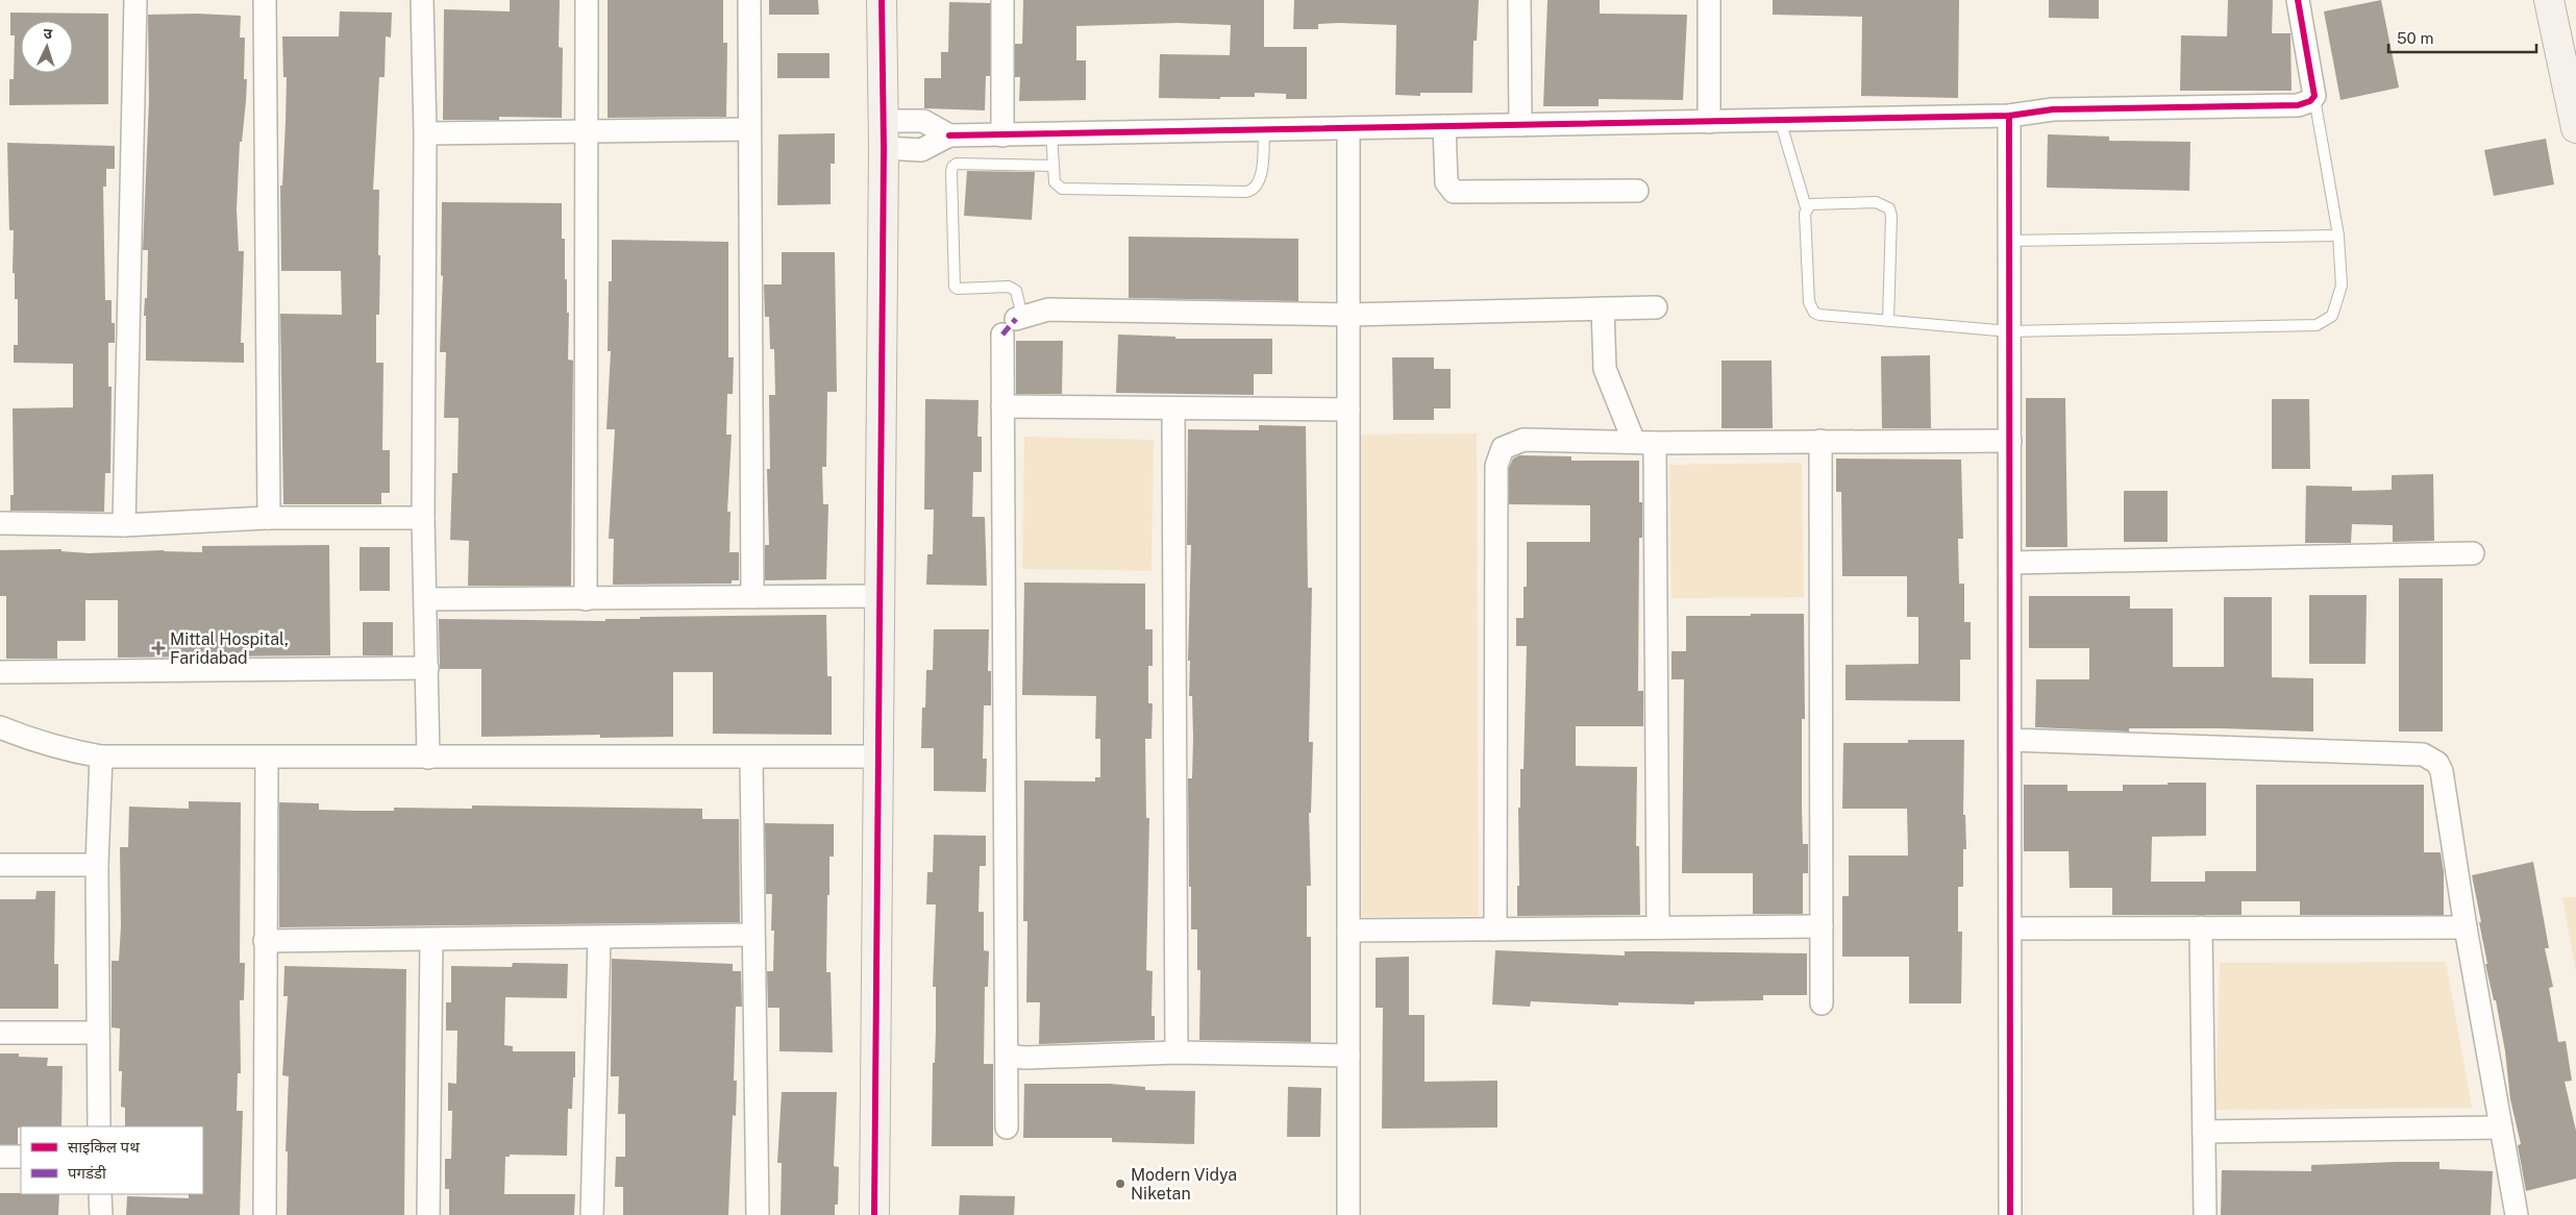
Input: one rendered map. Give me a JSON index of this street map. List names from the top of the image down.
{
  "places": {
    "health": ["Mittal Hospital, Faridabad"],
    "other": ["Modern Vidya Niketan"]
  },
  "legend": ["साइकिल पथ", "पगडंडी"],
  "scale_bar": "50 m",
  "north": "top"
}
